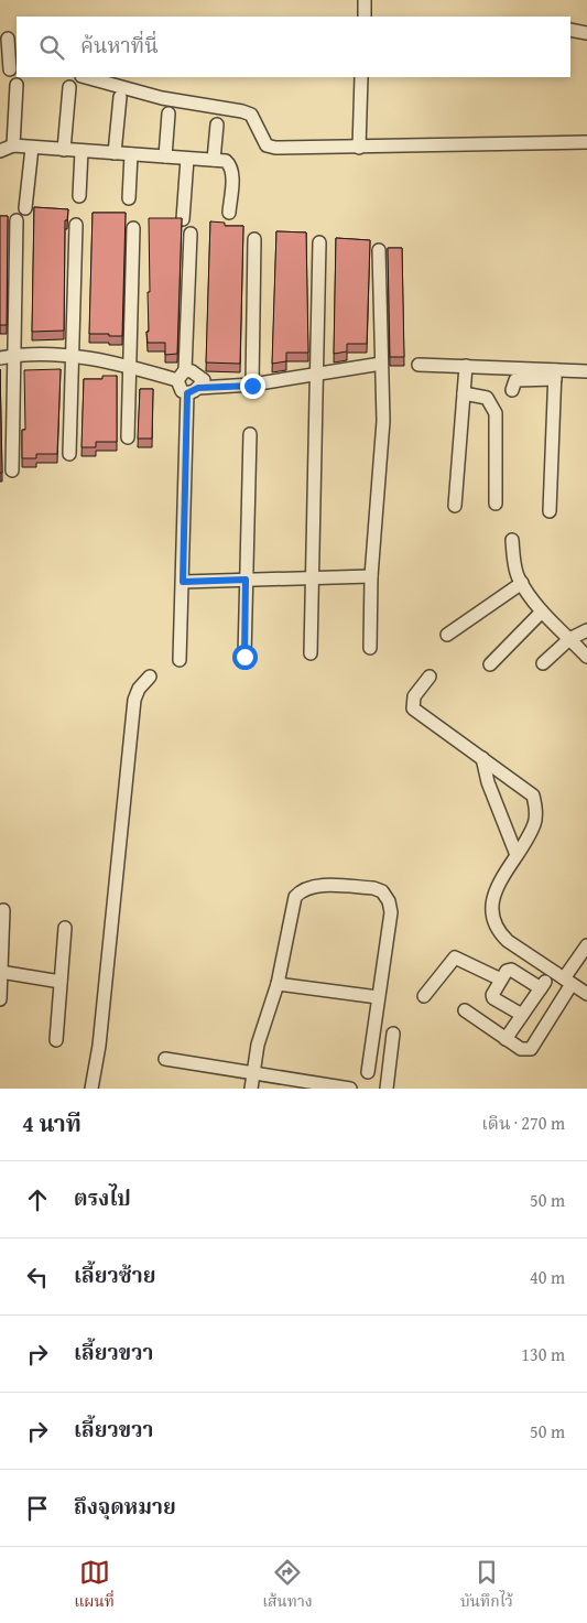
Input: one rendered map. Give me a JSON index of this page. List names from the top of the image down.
{
  "page": {
    "search": "ค้นหาที่นี่",
    "heading": ["4 นาที", "เดิน · 270 m"],
    "list": [
      ["ตรงไป", "50 m"],
      ["เลี้ยวซ้าย", "40 m"],
      ["เลี้ยวขวา", "130 m"],
      ["เลี้ยวขวา", "50 m"],
      "ถึงจุดหมาย"
    ],
    "nav": ["แผนที่", "เส้นทาง", "บันทึกไว้"]
  }
}
